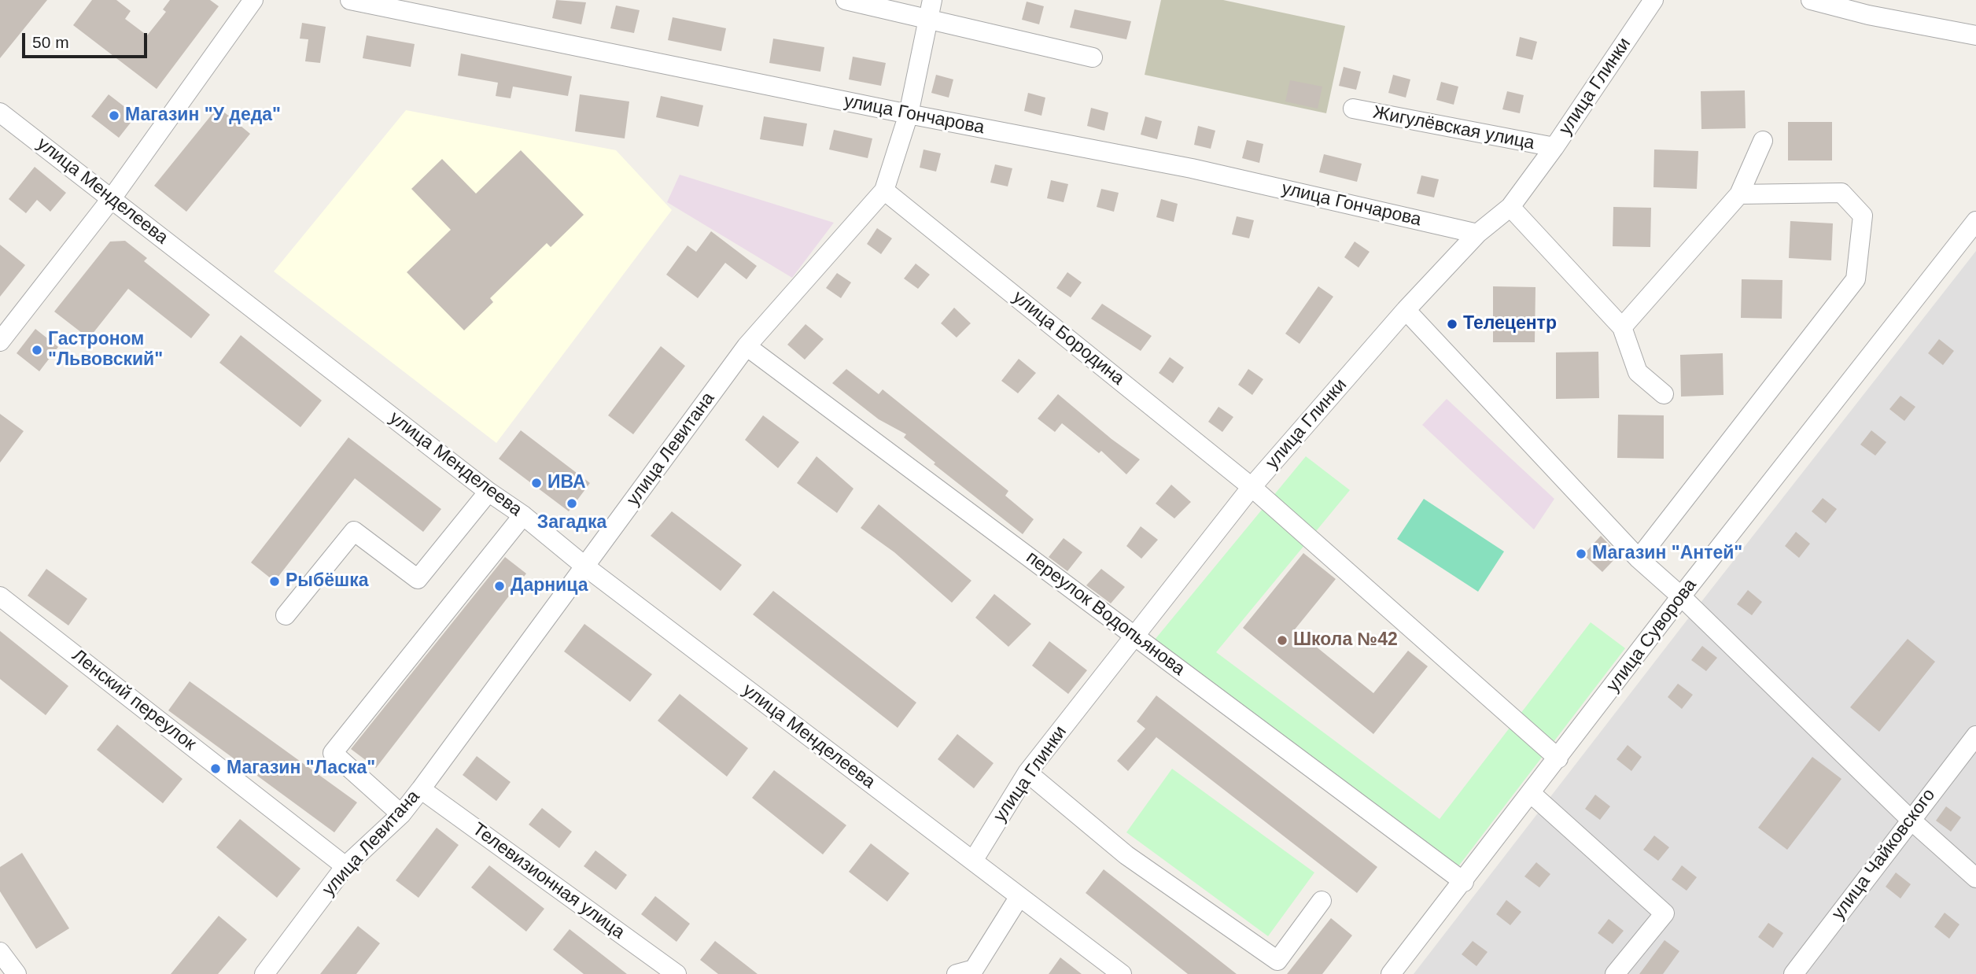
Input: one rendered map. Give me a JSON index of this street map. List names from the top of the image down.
{
  "streets": {
    "street": [
      "улица Глинки",
      "улица Гончарова",
      "Жигулёвская улица",
      "улица Менделеева",
      "улица Бородина",
      "улица Левитана",
      "переулок Водопьянова",
      "улица Суворова",
      "Ленский переулок",
      "улица Чайковского",
      "Телевизионная улица"
    ]
  },
  "crossings": [
    ["улица Глинки", "улица Гончарова"],
    ["улица Глинки", "Жигулёвская улица"],
    ["улица Глинки", "улица Менделеева"],
    ["улица Глинки", "улица Бородина"],
    ["улица Глинки", "переулок Водопьянова"],
    ["улица Гончарова", "улица Левитана"],
    ["улица Менделеева", "улица Левитана"],
    ["улица Бородина", "улица Левитана"],
    ["улица Бородина", "улица Суворова"],
    ["улица Левитана", "переулок Водопьянова"],
    ["улица Левитана", "Ленский переулок"],
    ["улица Левитана", "Телевизионная улица"],
    ["переулок Водопьянова", "улица Суворова"]
  ],
  "places": [
    "Магазин \"У деда\"",
    "Телецентр",
    "Гастроном \"Львовский\"",
    "ИВА",
    "Загадка",
    "Магазин \"Антей\"",
    "Рыбёшка",
    "Дарница",
    "Школа №42",
    "Магазин \"Ласка\""
  ],
  "scale_bar": "50 m"
}
